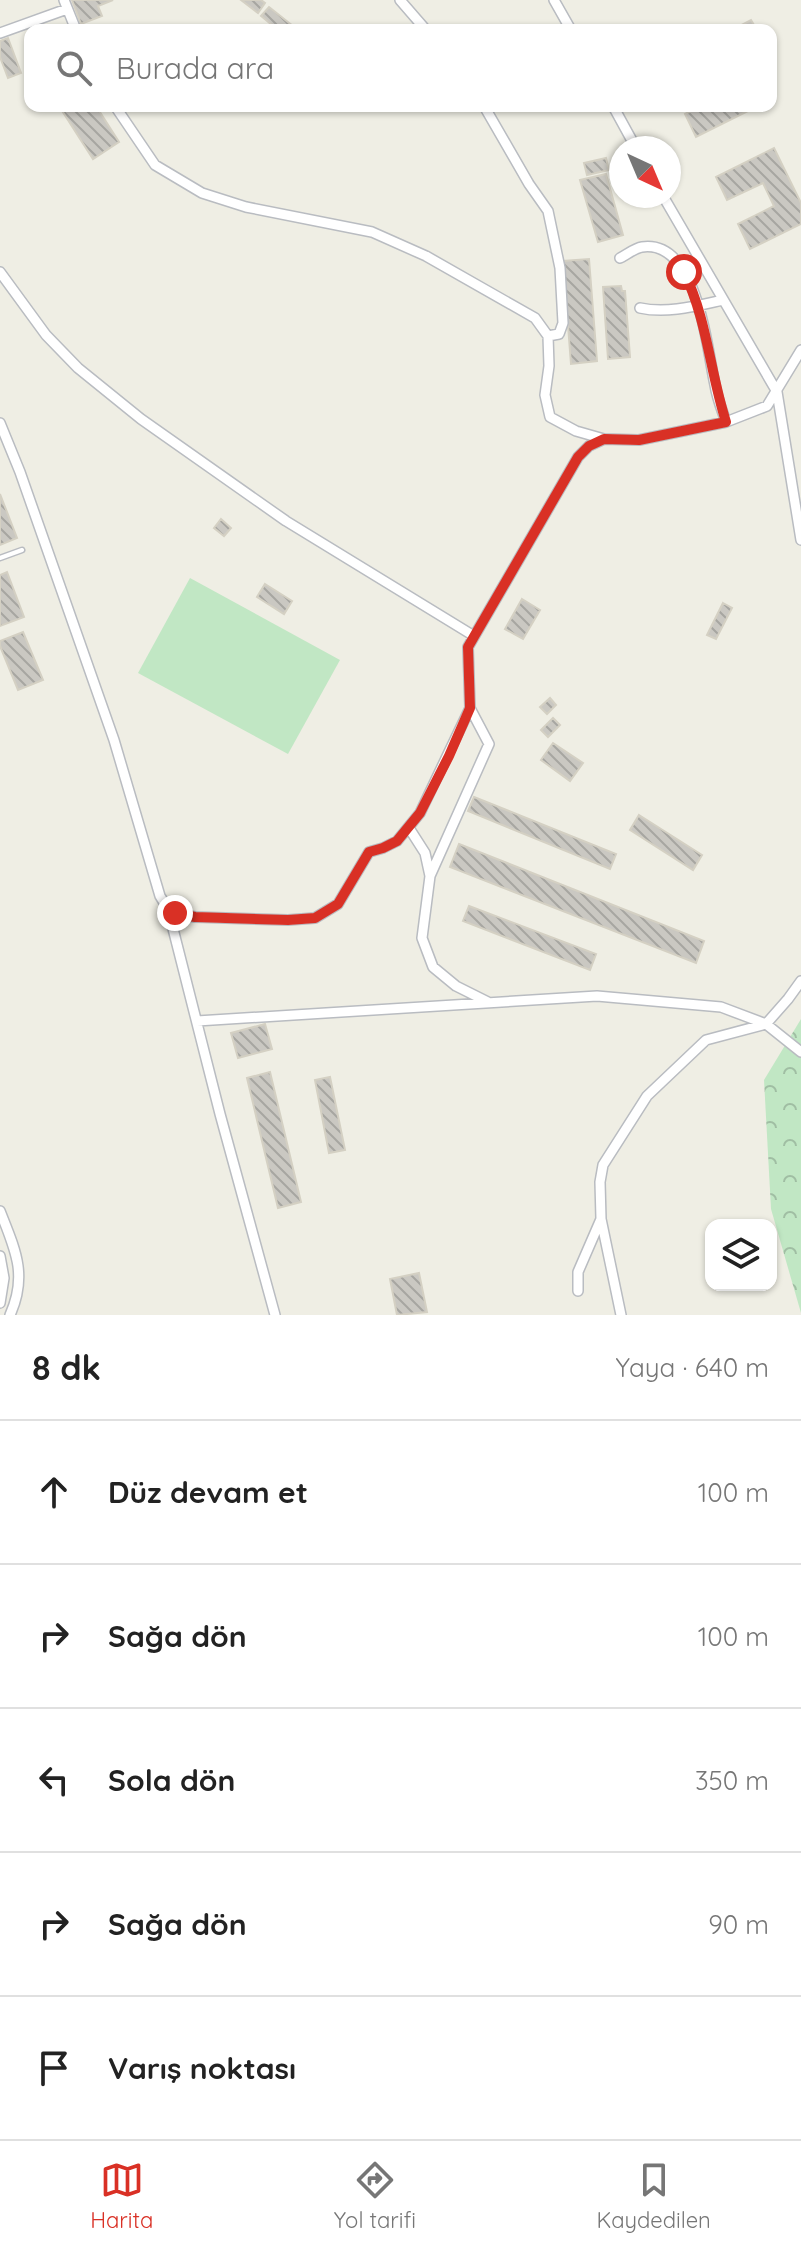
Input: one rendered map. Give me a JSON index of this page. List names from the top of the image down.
{
  "north": "bottom right",
  "page": {
    "search": "Burada ara",
    "heading": ["8 dk", "Yaya · 640 m"],
    "list": [
      ["Düz devam et", "100 m"],
      ["Sağa dön", "100 m"],
      ["Sola dön", "350 m"],
      ["Sağa dön", "90 m"],
      "Varış noktası"
    ],
    "nav": ["Harita", "Yol tarifi", "Kaydedilen"]
  }
}
